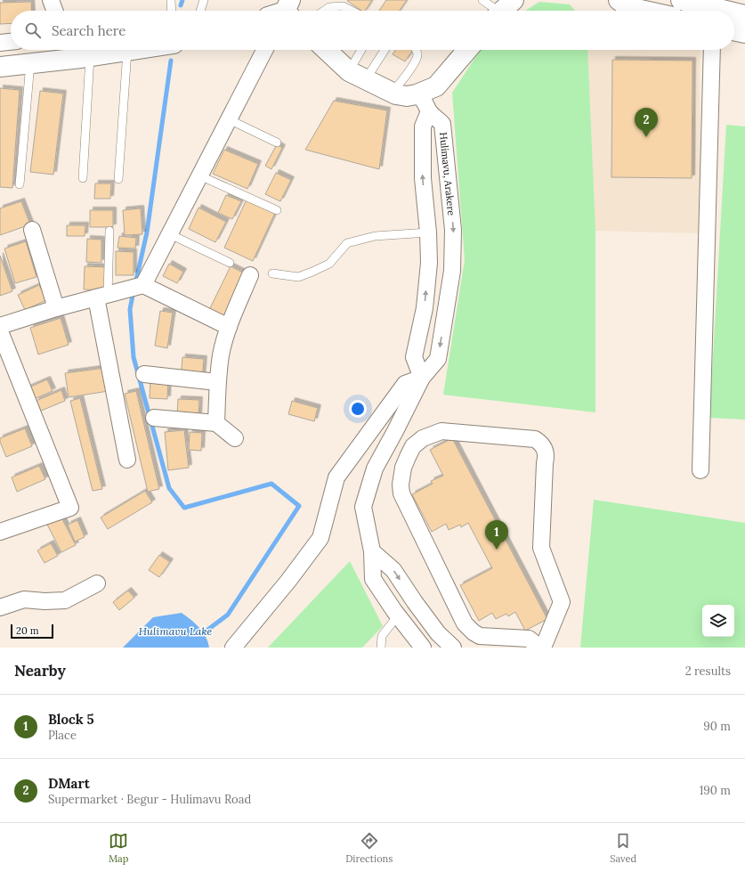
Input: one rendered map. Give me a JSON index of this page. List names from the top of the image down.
{
  "streets": {
    "street": ["Hulimavu, Arakere"]
  },
  "water": ["Hulimavu Lake"],
  "scale_bar": "20 m",
  "page": {
    "search": "Search here",
    "pins": ["2", "1"],
    "scale": "20 m",
    "heading": ["Nearby", "2 results"],
    "list": [
      {
        "mark": "1",
        "name": "Block 5",
        "note": "Place",
        "value": "90 m"
      },
      {
        "mark": "2",
        "name": "DMart",
        "note": "Supermarket · Begur - Hulimavu Road",
        "value": "190 m"
      }
    ],
    "nav": ["Map", "Directions", "Saved"]
  }
}
